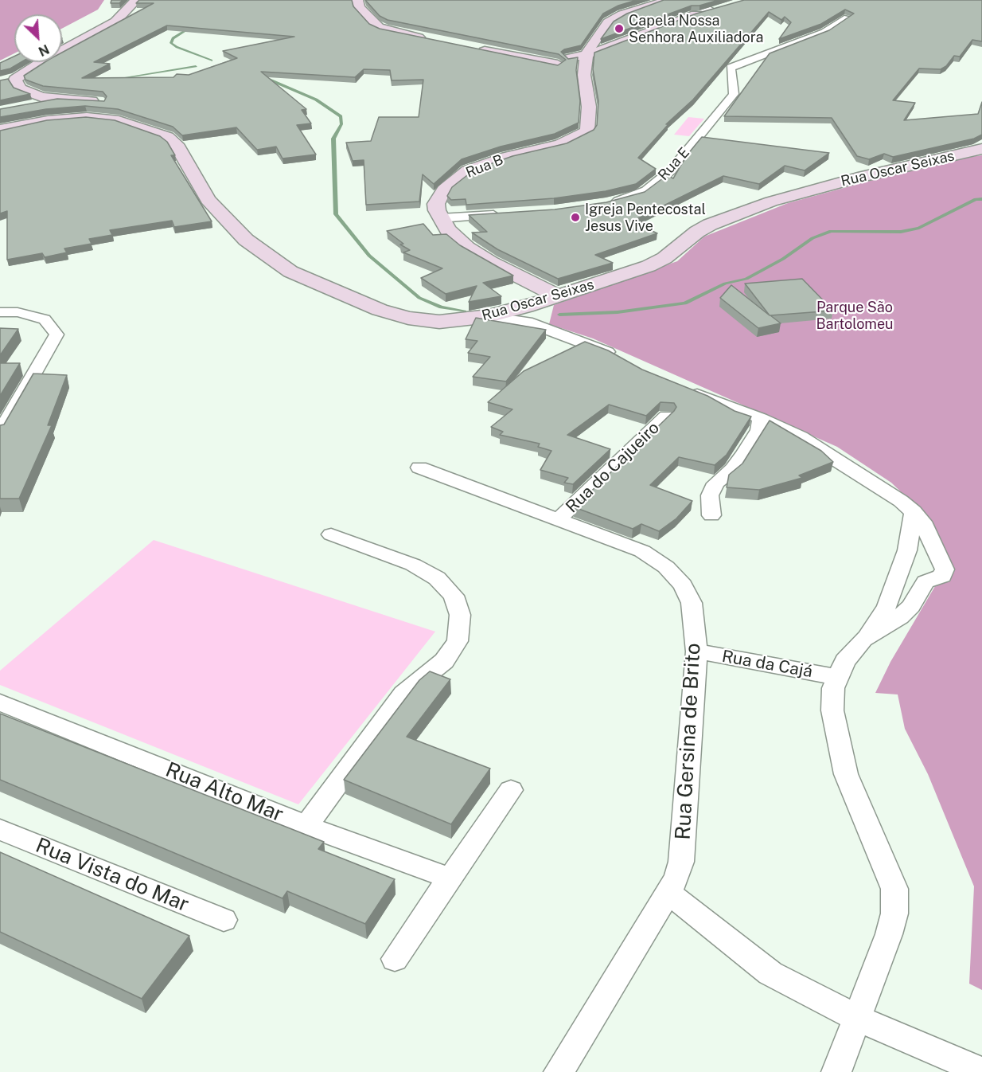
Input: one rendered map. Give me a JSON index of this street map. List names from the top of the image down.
{
  "streets": {
    "street": [
      "Rua E",
      "Rua B",
      "Rua Oscar Seixas",
      "Rua do Cajueiro",
      "Rua da Cajá",
      "Rua Gersina de Brito",
      "Rua Alto Mar",
      "Rua Vista do Mar"
    ]
  },
  "crossings": [
    ["Rua do Cajueiro", "Rua Gersina de Brito"],
    ["Rua da Cajá", "Rua Gersina de Brito"]
  ],
  "parks": ["Parque São Bartolomeu"],
  "places": ["Capela Nossa Senhora Auxiliadora", "Igreja Pentecostal Jesus Vive"],
  "north": "bottom right"
}
